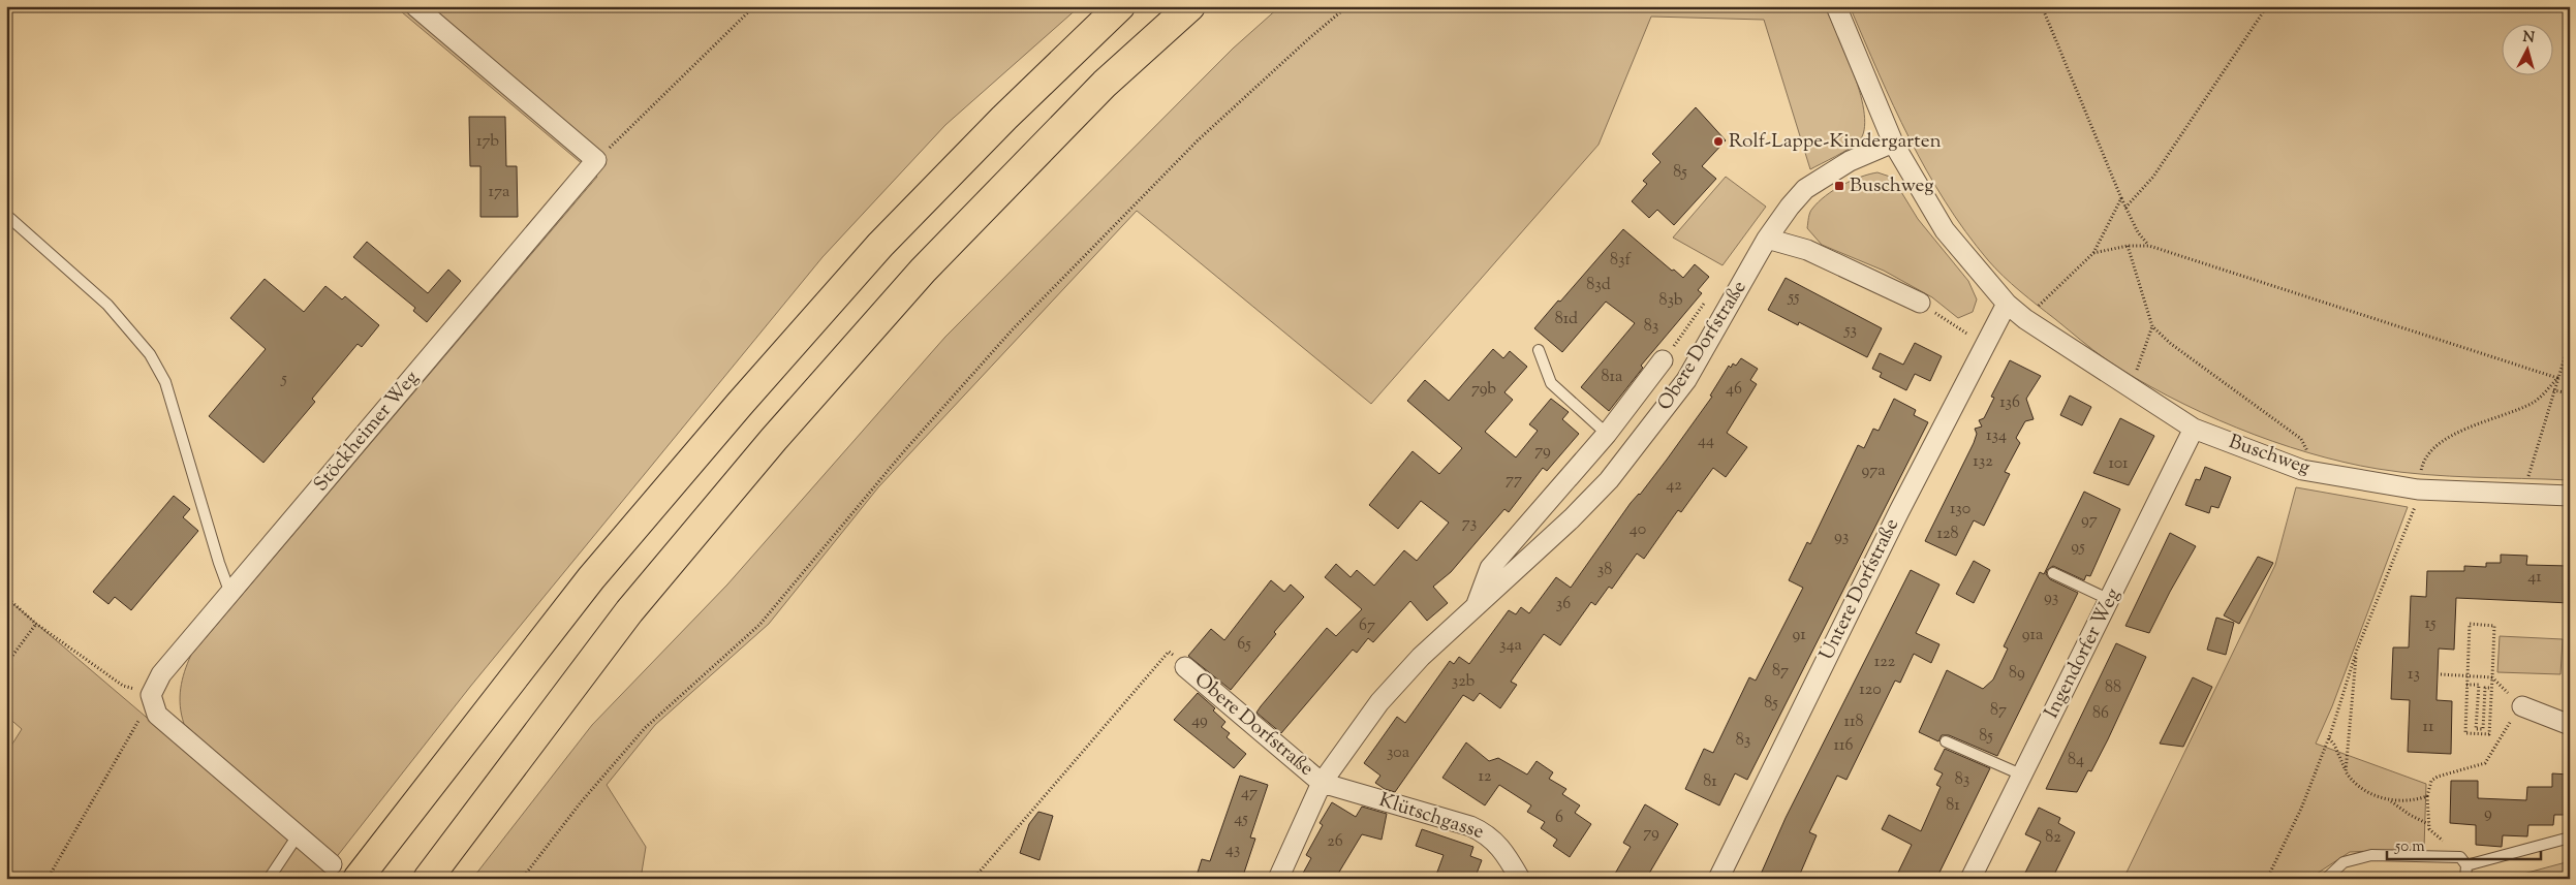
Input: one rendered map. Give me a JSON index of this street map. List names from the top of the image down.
{
  "streets": {
    "street": [
      "Obere Dorfstraße",
      "Stöckheimer Weg",
      "Buschweg",
      "Untere Dorfstraße",
      "Ingendorfer Weg",
      "Klütschgasse"
    ]
  },
  "crossings": [
    ["Obere Dorfstraße", "Buschweg"],
    ["Obere Dorfstraße", "Klütschgasse"],
    ["Buschweg", "Untere Dorfstraße"],
    ["Buschweg", "Ingendorfer Weg"]
  ],
  "places": {
    "other": ["Rolf-Lappe-Kindergarten"],
    "transit": ["Buschweg"]
  },
  "house_numbers": [
    "17b",
    "85",
    "17a",
    "83f",
    "83d",
    "55",
    "83b",
    "81d",
    "83",
    "53",
    "81a",
    "5",
    "79b",
    "46",
    "136",
    "134",
    "44",
    "79",
    "132",
    "101",
    "97a",
    "77",
    "42",
    "130",
    "97",
    "73",
    "40",
    "128",
    "93",
    "95",
    "38",
    "41",
    "93",
    "36",
    "15",
    "67",
    "91",
    "91a",
    "65",
    "34a",
    "122",
    "87",
    "89",
    "13",
    "32b",
    "88",
    "120",
    "85",
    "87",
    "86",
    "49",
    "118",
    "11",
    "85",
    "83",
    "116",
    "30a",
    "84",
    "12",
    "83",
    "81",
    "47",
    "81",
    "9",
    "6",
    "45",
    "79",
    "82",
    "26",
    "43"
  ],
  "scale_bar": "50 m",
  "north": "top"
}
